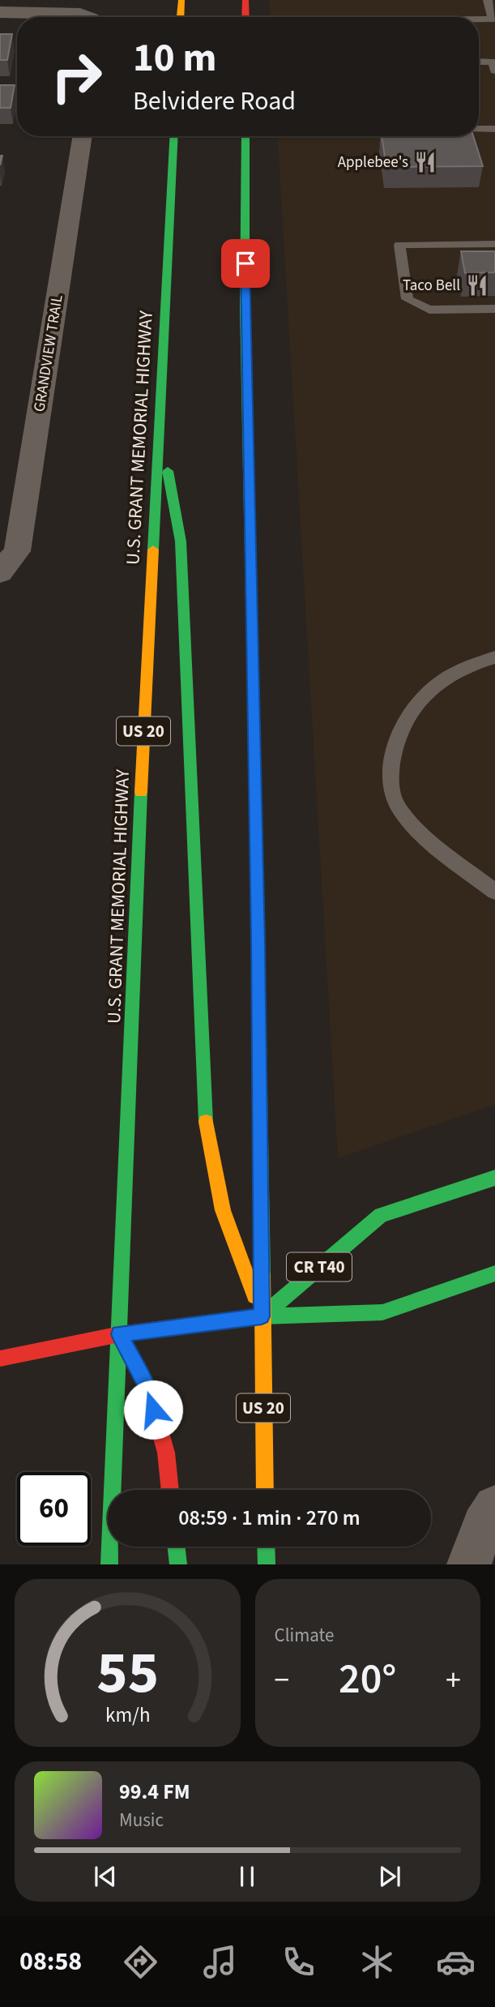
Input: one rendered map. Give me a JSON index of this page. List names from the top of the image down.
{
  "streets": {
    "main road": ["U.S. GRANT MEMORIAL HIGHWAY", "US 20", "CR T40"],
    "street": ["GRANDVIEW TRAIL"]
  },
  "crossings": [
    ["US 20", "CR T40"]
  ],
  "places": {
    "restaurant": ["Applebee's", "Taco Bell"]
  },
  "page": {
    "turn": ["10 m", "Belvidere Road"],
    "limit": "60",
    "trip": "08:59 · 1 min · 270 m",
    "tile": "Climate",
    "heat": ["−", "20°", "+"],
    "song": ["99.4 FM", "Music"],
    "tabs": "08:58",
    "gauge": ["55", "km/h"]
  }
}
